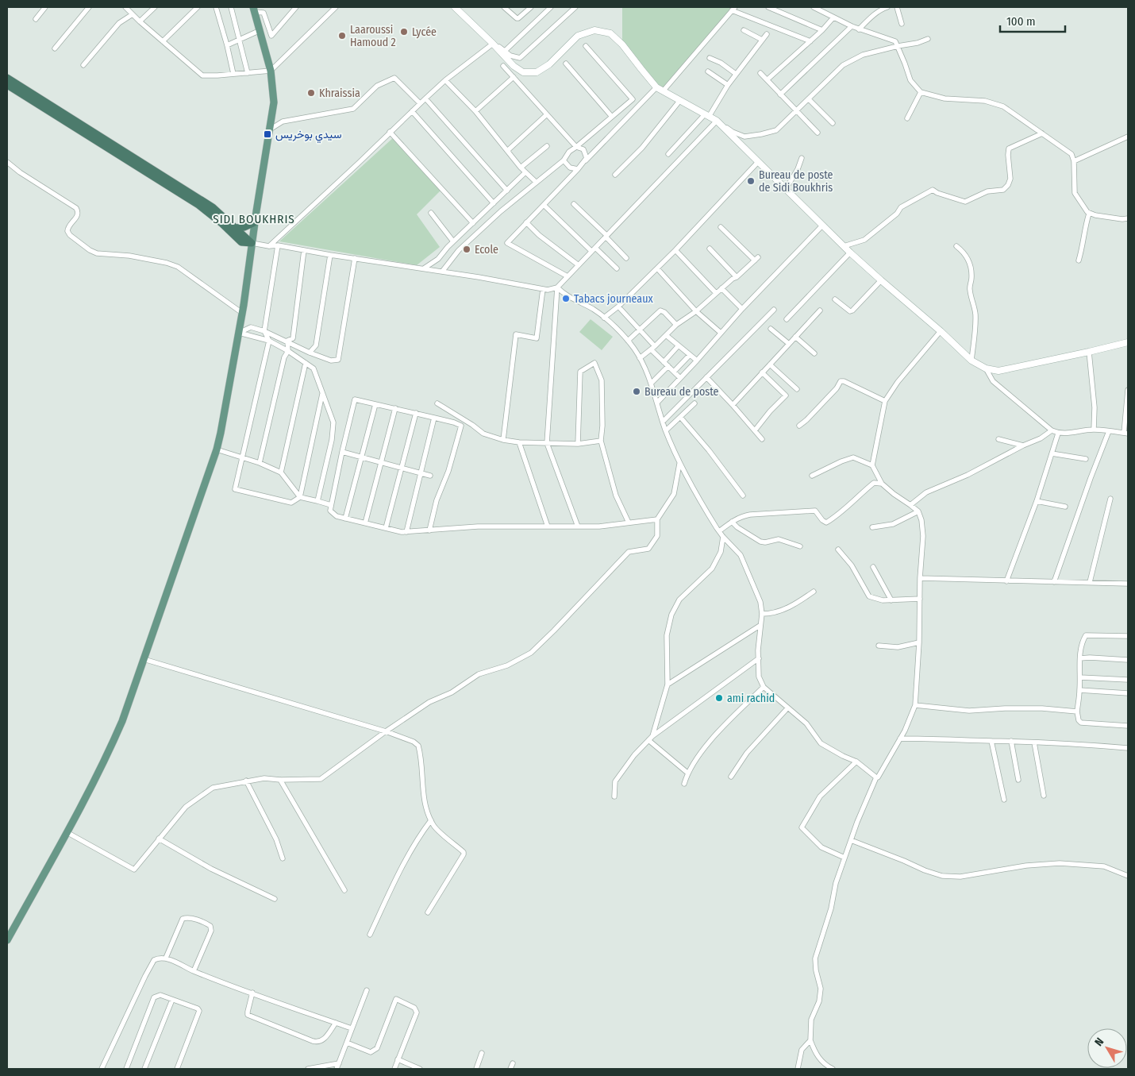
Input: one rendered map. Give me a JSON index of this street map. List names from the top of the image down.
{
  "districts": ["SIDI BOUKHRIS"],
  "places": {
    "other": [
      "Lycée",
      "Laaroussi Hamoud 2",
      "Khraissia",
      "Bureau de poste de Sidi Boukhris",
      "Ecole",
      "Tabacs journeaux",
      "Bureau de poste",
      "ami rachid"
    ],
    "transit": ["سيدي بوخريس"]
  },
  "scale_bar": "100 m",
  "north": "top left"
}
